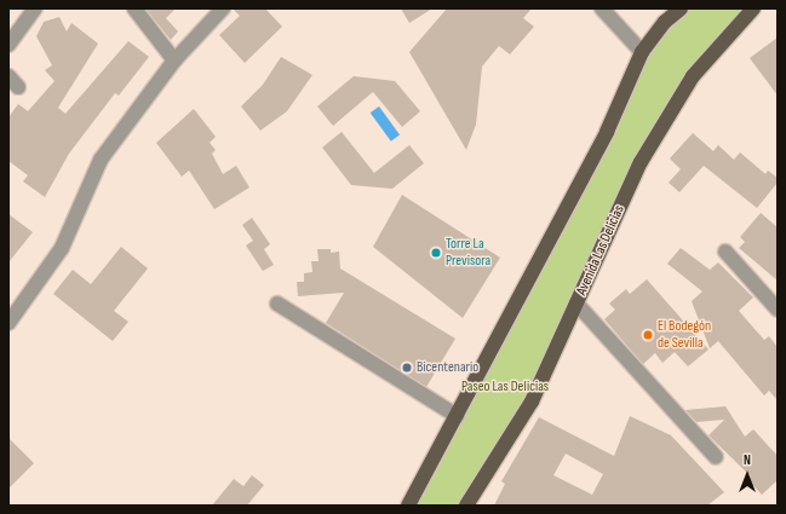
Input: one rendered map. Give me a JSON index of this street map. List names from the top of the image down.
{
  "streets": {
    "main road": ["Avenida Las Delicias"]
  },
  "parks": ["Paseo Las Delicias"],
  "places": ["Torre La Previsora", "El Bodegón de Sevilla", "Bicentenario"],
  "north": "top"
}
